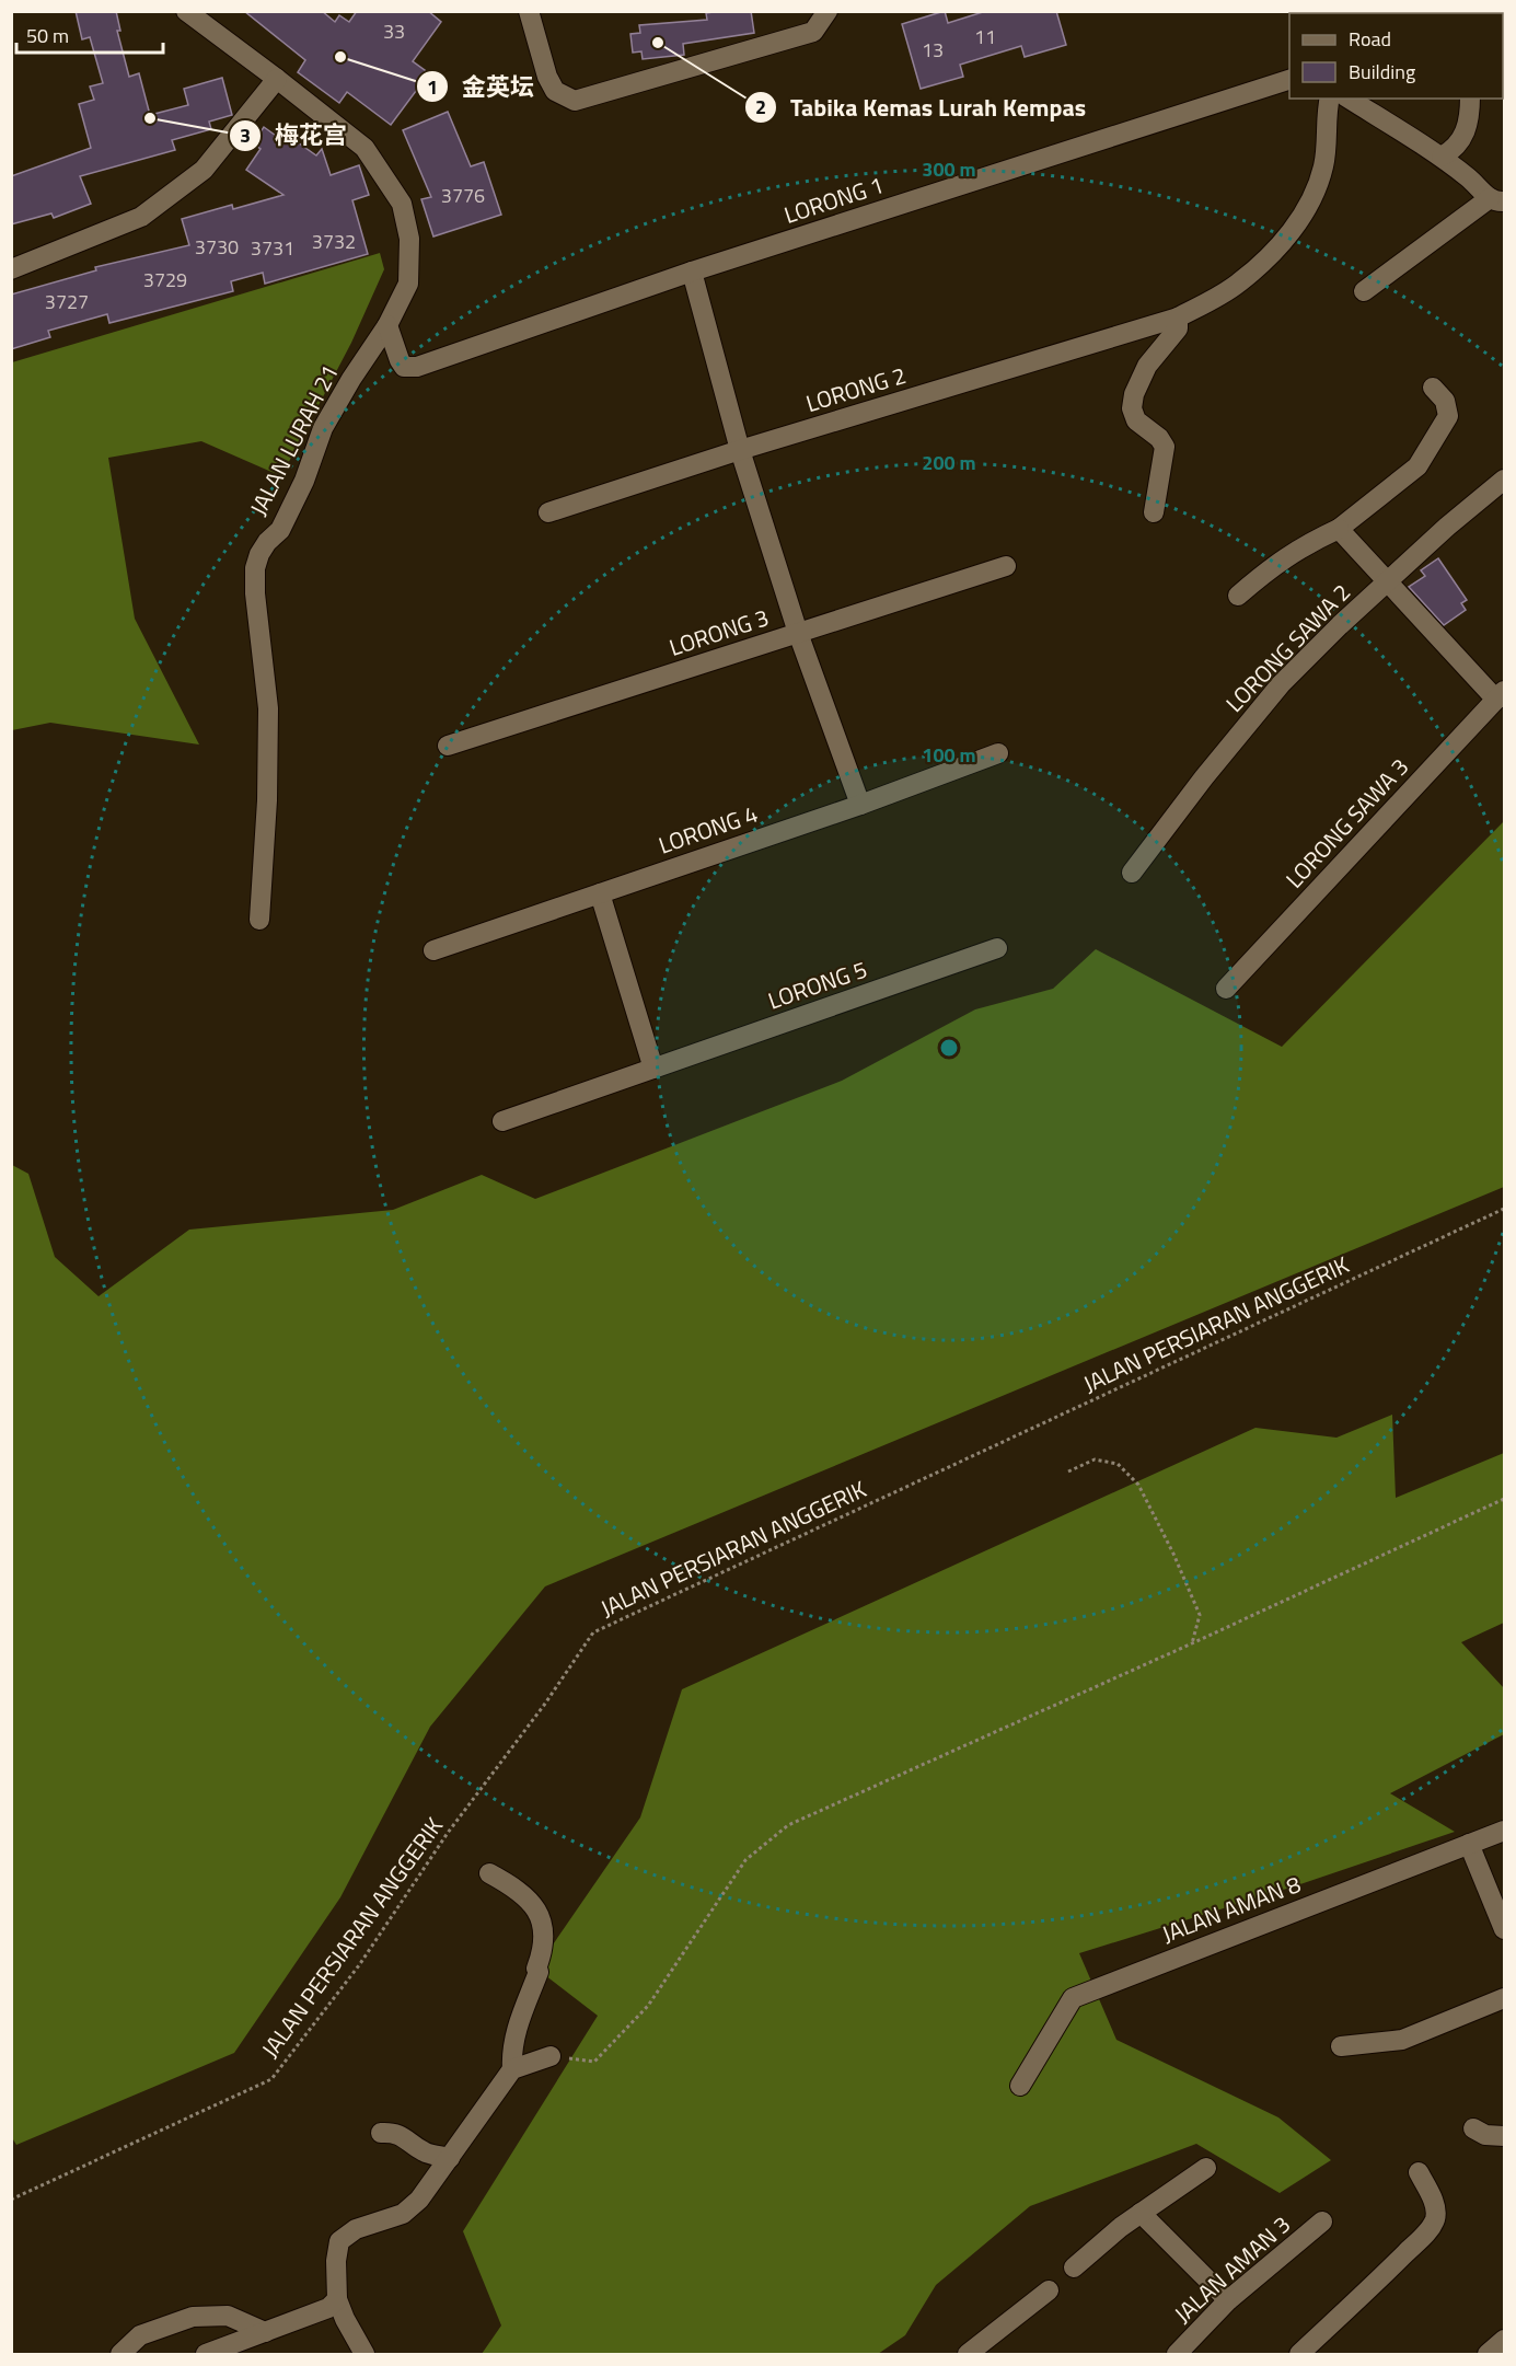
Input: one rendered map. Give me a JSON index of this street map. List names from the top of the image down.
{
  "streets": {
    "street": [
      "LORONG 1",
      "LORONG 2",
      "JALAN LURAH 21",
      "LORONG 3",
      "LORONG SAWA 2",
      "LORONG SAWA 3",
      "LORONG 4",
      "LORONG 5",
      "JALAN AMAN 8",
      "JALAN AMAN 3"
    ],
    "path": ["JALAN PERSIARAN ANGGERIK"]
  },
  "crossings": [
    ["LORONG 1", "JALAN LURAH 21"]
  ],
  "places": ["Tabika Kemas Lurah Kempas", "金英坛", "梅花宫"],
  "house_numbers": [
    "33",
    "11",
    "13",
    "3776",
    "3732",
    "3730",
    "3731",
    "3729",
    "3727"
  ],
  "legend": ["Road", "Building"],
  "scale_bar": "50 m",
  "rings": ["300 m", "200 m", "100 m"]
}
